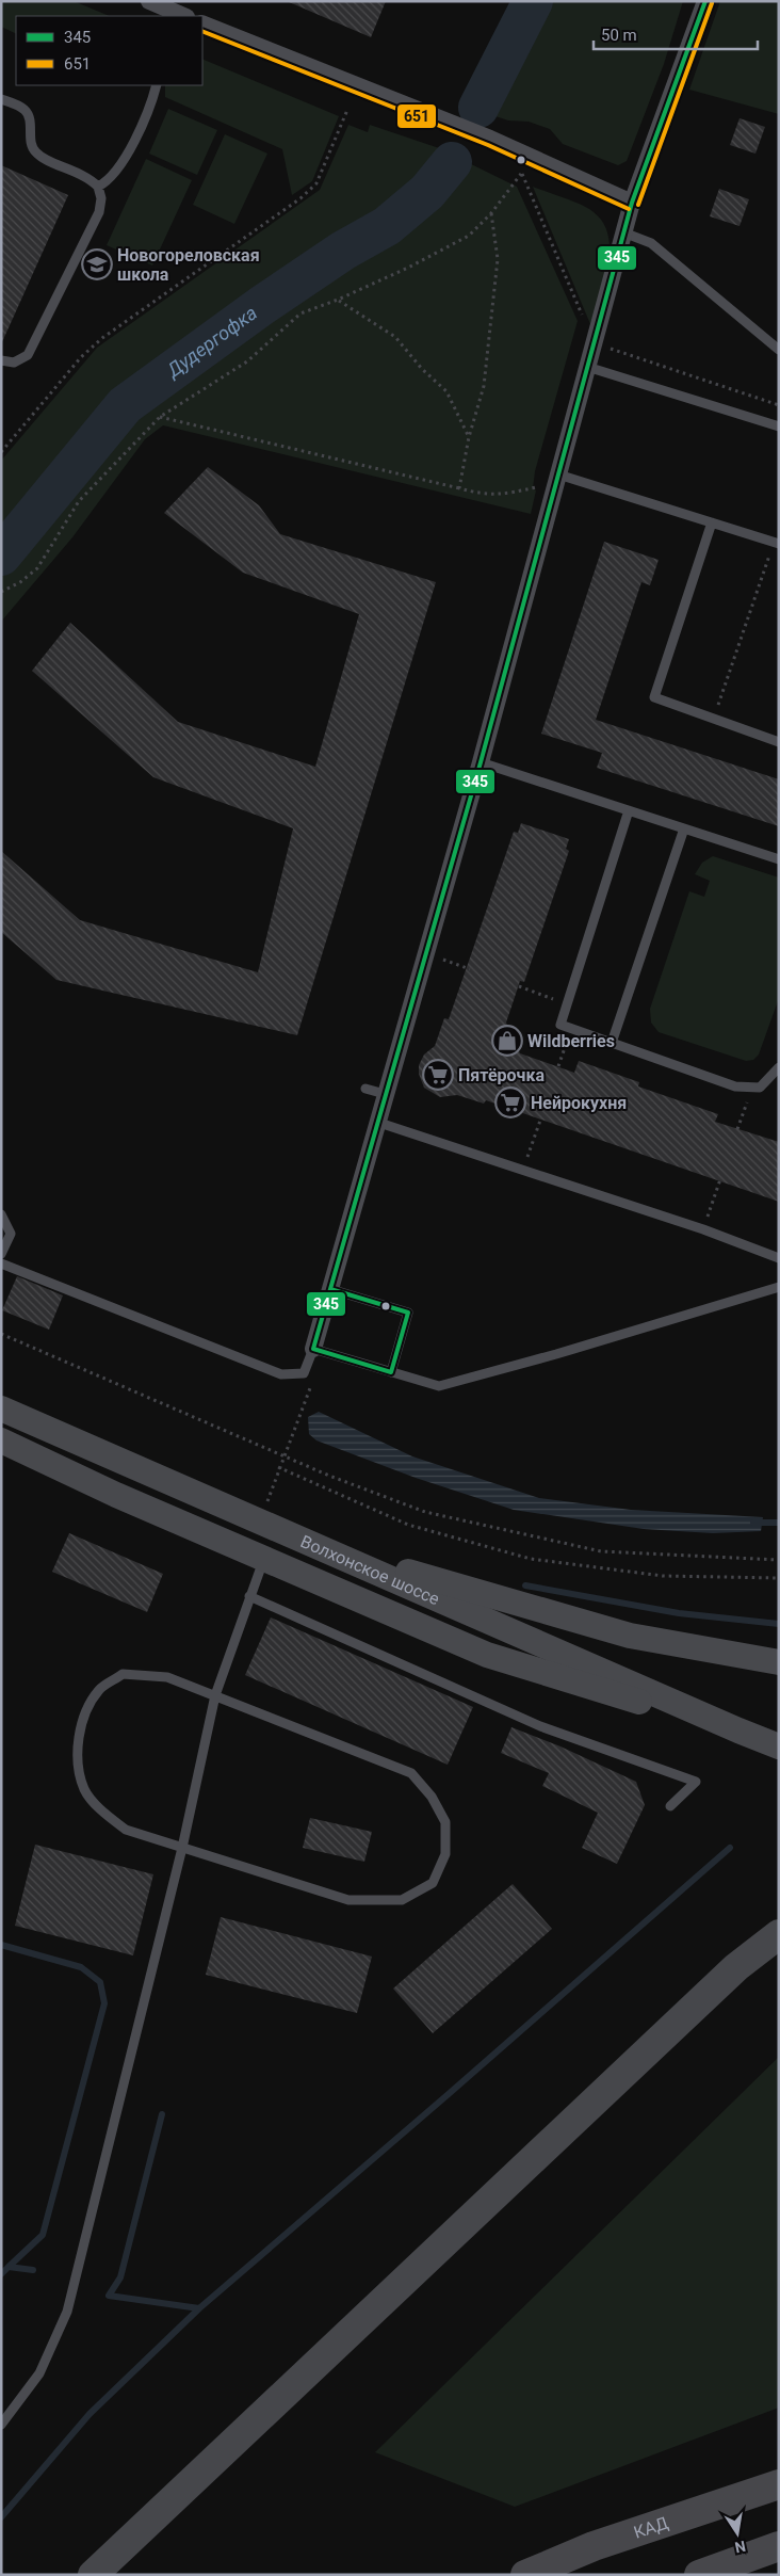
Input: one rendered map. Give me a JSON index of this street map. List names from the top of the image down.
{
  "streets": {
    "highway": ["КАД"],
    "main road": ["Волхонское шоссе"]
  },
  "water": ["Дудергофка"],
  "places": {
    "school or university": ["Новогореловская школа"],
    "shop": ["Wildberries"],
    "supermarket": ["Пятёрочка", "Нейрокухня"]
  },
  "lines": ["transit line 345", "transit line 651"],
  "legend": ["345", "651"],
  "scale_bar": "50 m",
  "north": "bottom"
}
